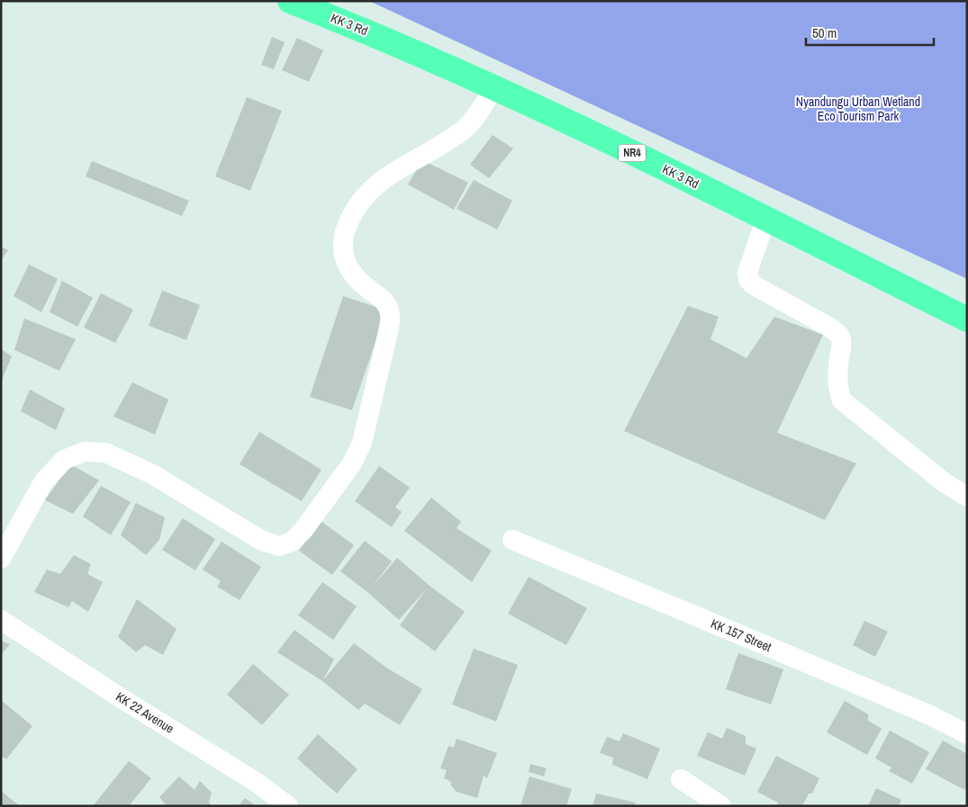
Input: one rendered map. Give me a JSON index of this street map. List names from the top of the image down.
{
  "streets": {
    "highway": ["KK 3 Rd", "NR4"],
    "street": ["KK 157 Street", "KK 22 Avenue"]
  },
  "parks": ["Nyandungu Urban Wetland Eco Tourism Park"],
  "scale_bar": "50 m"
}
